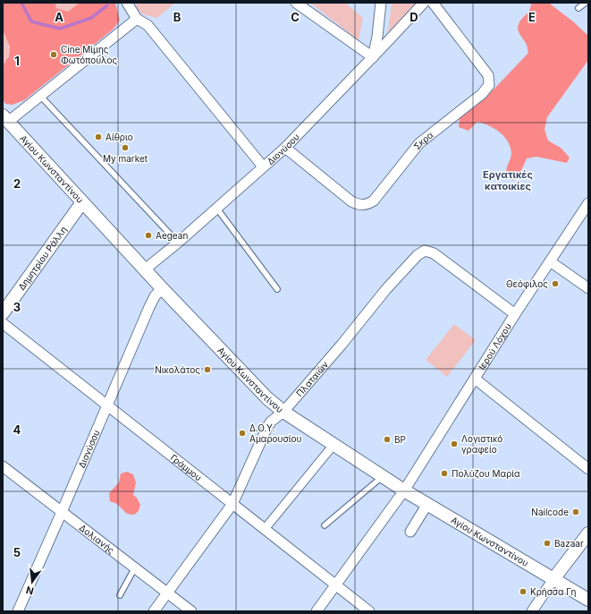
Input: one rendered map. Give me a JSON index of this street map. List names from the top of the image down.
{
  "streets": {
    "street": [
      "Σκρα",
      "Διονύσου",
      "Αγίου Κωνσταντίνου",
      "Δημητρίου Ράλλη",
      "Ιερού Λόχου",
      "Πλαταιών",
      "Γράμμου",
      "Δολιανής"
    ]
  },
  "crossings": [
    ["Σκρα", "Διονύσου"],
    ["Διονύσου", "Αγίου Κωνσταντίνου"],
    ["Διονύσου", "Γράμμου"],
    ["Διονύσου", "Δολιανής"],
    ["Αγίου Κωνσταντίνου", "Δημητρίου Ράλλη"],
    ["Αγίου Κωνσταντίνου", "Ιερού Λόχου"],
    ["Αγίου Κωνσταντίνου", "Πλαταιών"],
    ["Ιερού Λόχου", "Πλαταιών"],
    ["Ιερού Λόχου", "Γράμμου"],
    ["Πλαταιών", "Γράμμου"],
    ["Πλαταιών", "Δολιανής"]
  ],
  "districts": ["Εργατικές κατοικίες"],
  "places": [
    "Cine Μίμης Φωτόπουλος",
    "Αίθριο",
    "My market",
    "Aegean",
    "Θεόφιλος",
    "Νικολάτος",
    "Δ.Ο.Υ. Αμαρουσίου",
    "BP",
    "Λογιστικό γραφείο",
    "Πολύζου Μαρία",
    "Nailcode",
    "Bazaar",
    "Κρήσσα Γη"
  ],
  "north": "bottom",
  "grid": {
    "columns": [
      "A",
      "B",
      "C",
      "D",
      "E"
    ],
    "rows": [
      "1",
      "2",
      "3",
      "4",
      "5"
    ]
  }
}
